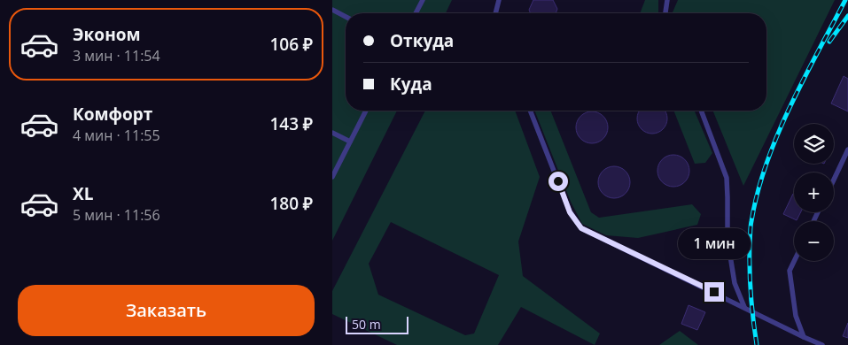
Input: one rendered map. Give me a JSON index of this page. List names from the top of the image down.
{
  "scale_bar": "50 m",
  "page": {
    "list": [
      {
        "name": "Эконом",
        "note": "3 мин · 11:54",
        "value": "106 ₽"
      },
      {
        "name": "Комфорт",
        "note": "4 мин · 11:55",
        "value": "143 ₽"
      },
      {
        "name": "XL",
        "note": "5 мин · 11:56",
        "value": "180 ₽"
      }
    ],
    "banner": ["Откуда", "Куда"],
    "map_buttons": ["+", "−"],
    "bubble": "1 мин",
    "buttons": "Заказать",
    "scale": "50 m"
  }
}
